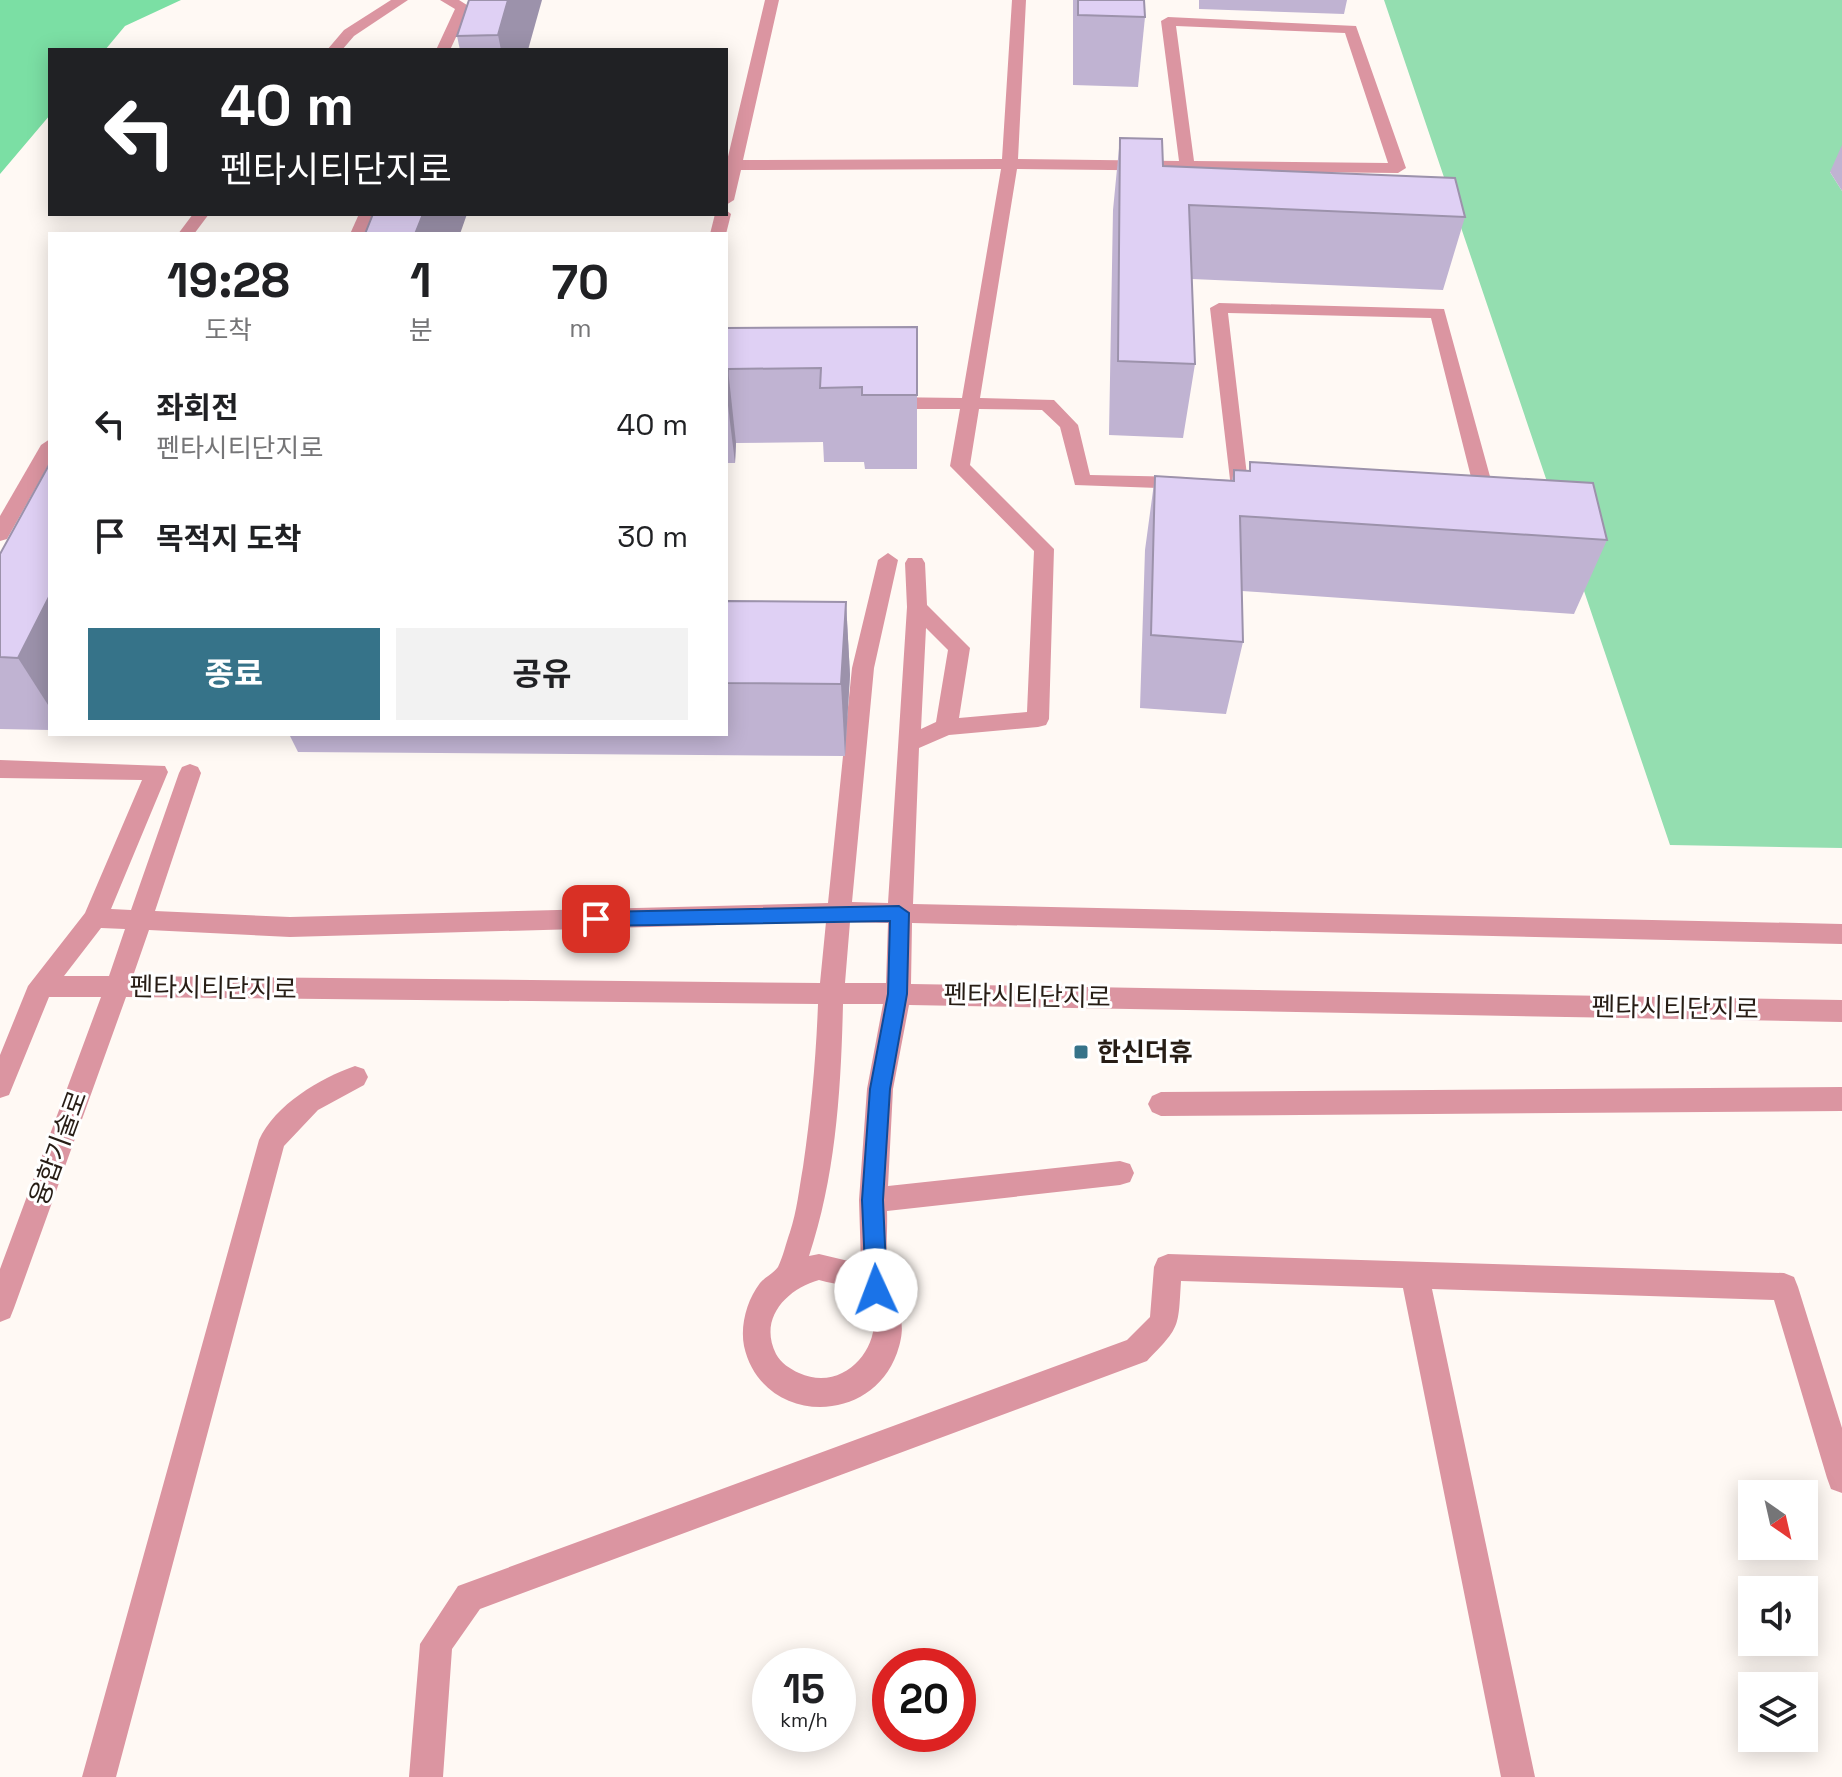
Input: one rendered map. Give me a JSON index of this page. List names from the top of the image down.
{
  "streets": {
    "street": ["펜타시티단지로", "융합기술로"]
  },
  "crossings": [
    ["펜타시티단지로", "융합기술로"]
  ],
  "places": {
    "transit": ["한신더휴"]
  },
  "north": "bottom right",
  "page": {
    "turn": ["40 m", "펜타시티단지로"],
    "eta": [
      "19:28",
      "도착",
      "1",
      "분",
      "70",
      "m"
    ],
    "list": [
      {
        "name": "좌회전",
        "note": "펜타시티단지로",
        "value": "40 m"
      },
      {
        "name": "목적지 도착",
        "value": "30 m"
      }
    ],
    "buttons": ["종료", "공유"],
    "speed": "15 km/h",
    "limit": "20"
  }
}
